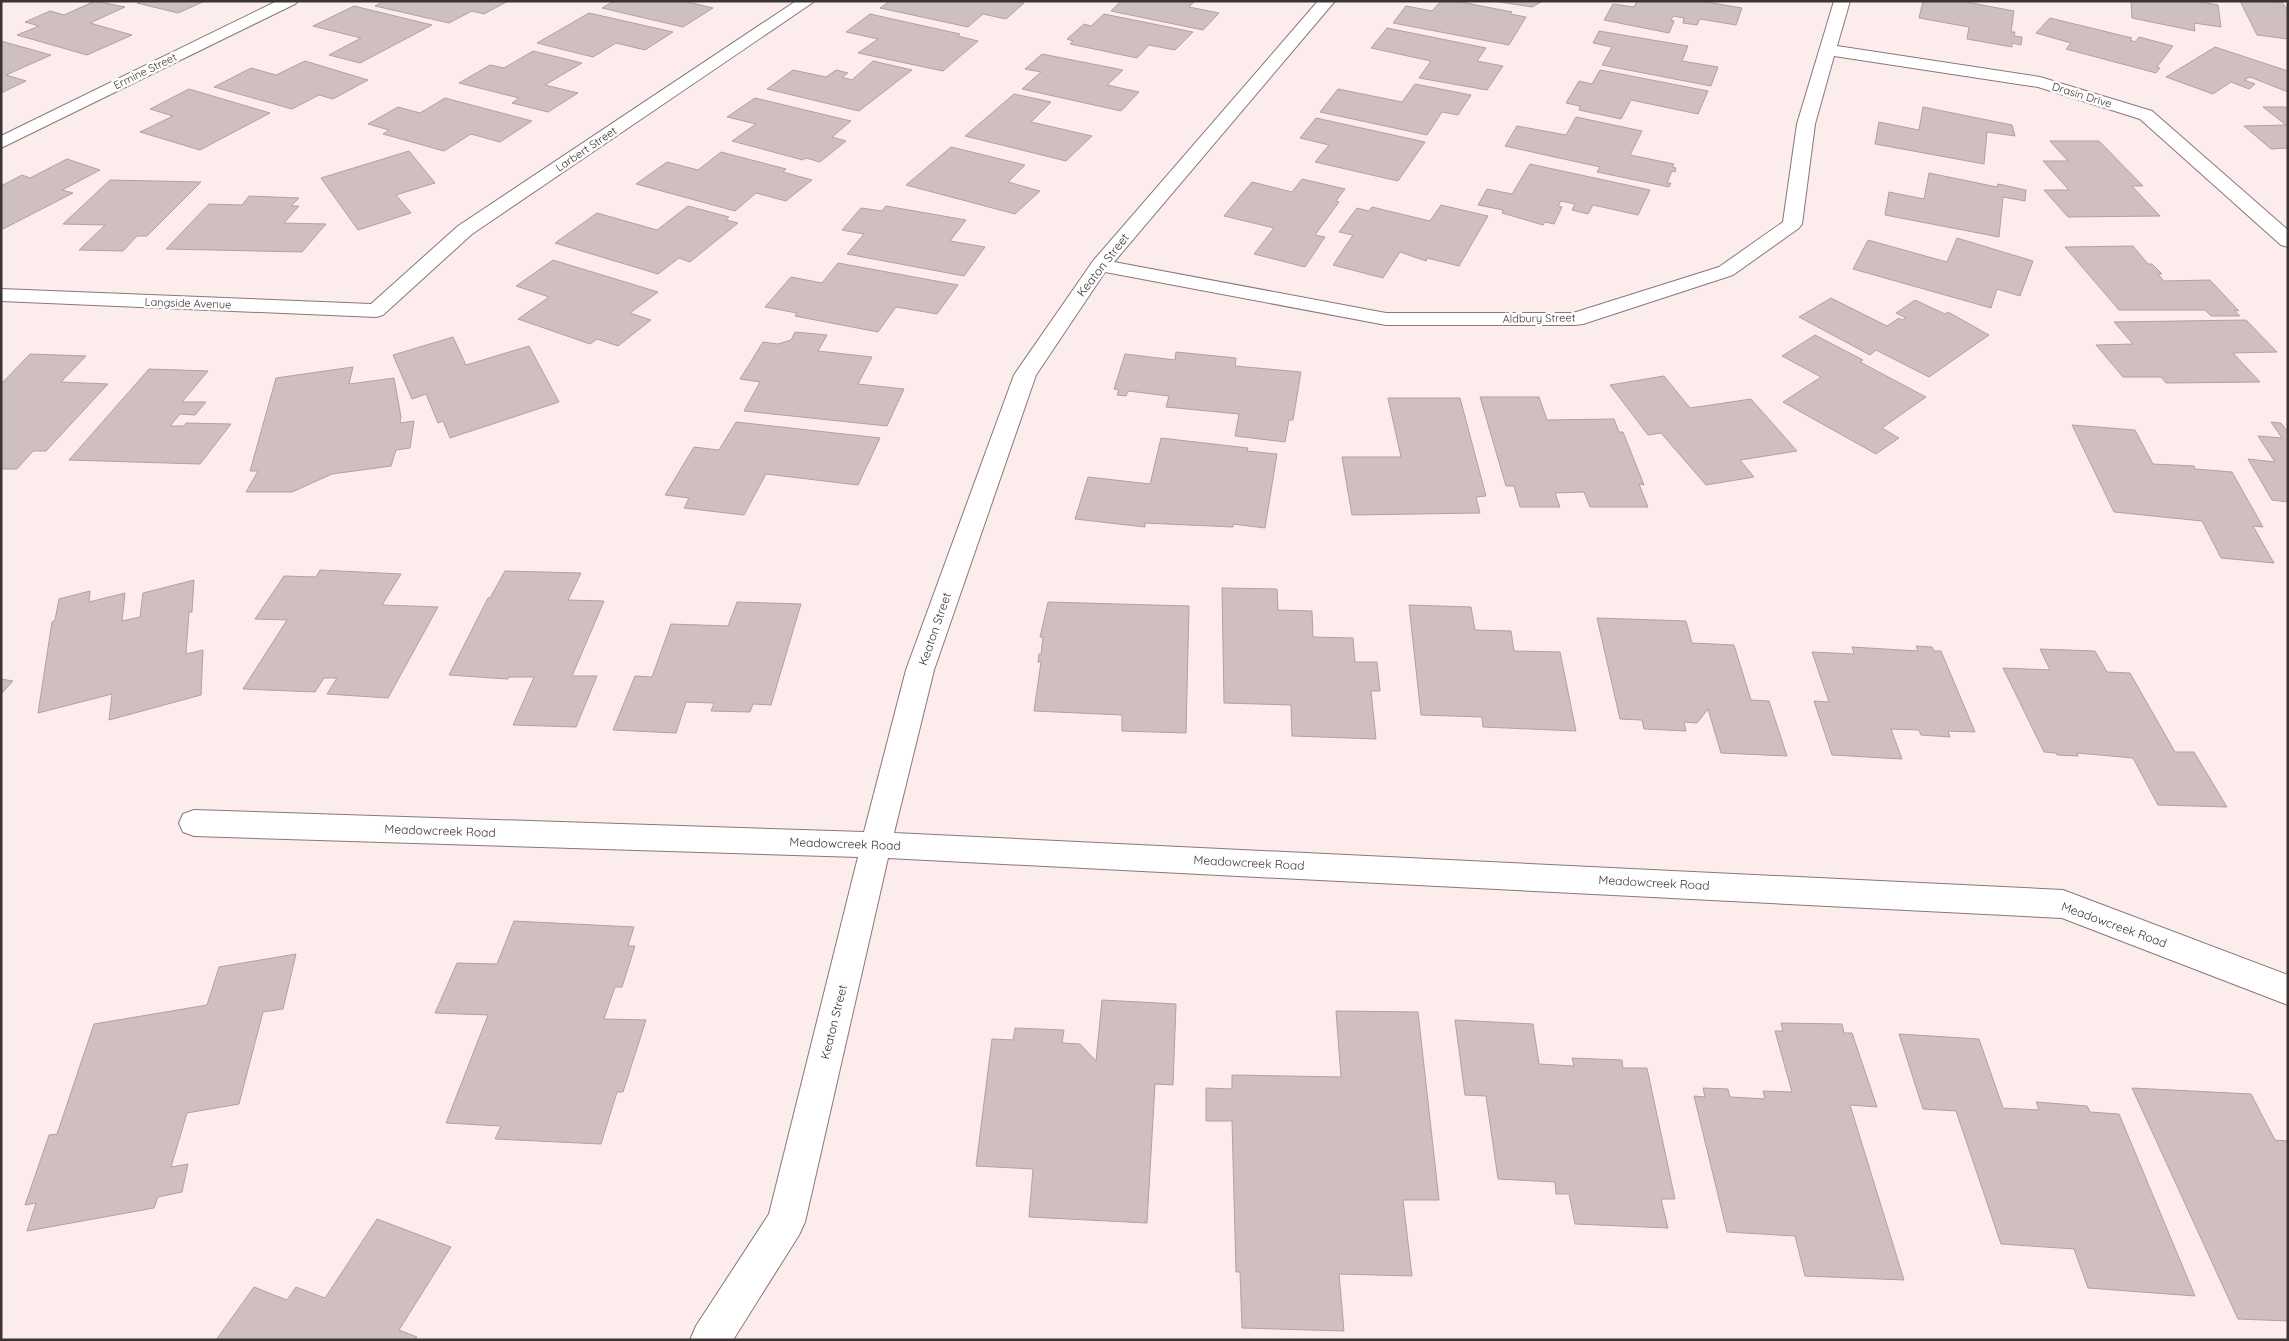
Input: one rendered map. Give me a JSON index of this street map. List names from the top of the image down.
{
  "streets": {
    "street": [
      "Ermine Street",
      "Drasin Drive",
      "Larbert Street",
      "Keaton Street",
      "Langside Avenue",
      "Aldbury Street",
      "Meadowcreek Road"
    ]
  },
  "crossings": [
    ["Drasin Drive", "Aldbury Street"],
    ["Larbert Street", "Langside Avenue"],
    ["Keaton Street", "Aldbury Street"],
    ["Keaton Street", "Meadowcreek Road"]
  ]
}
